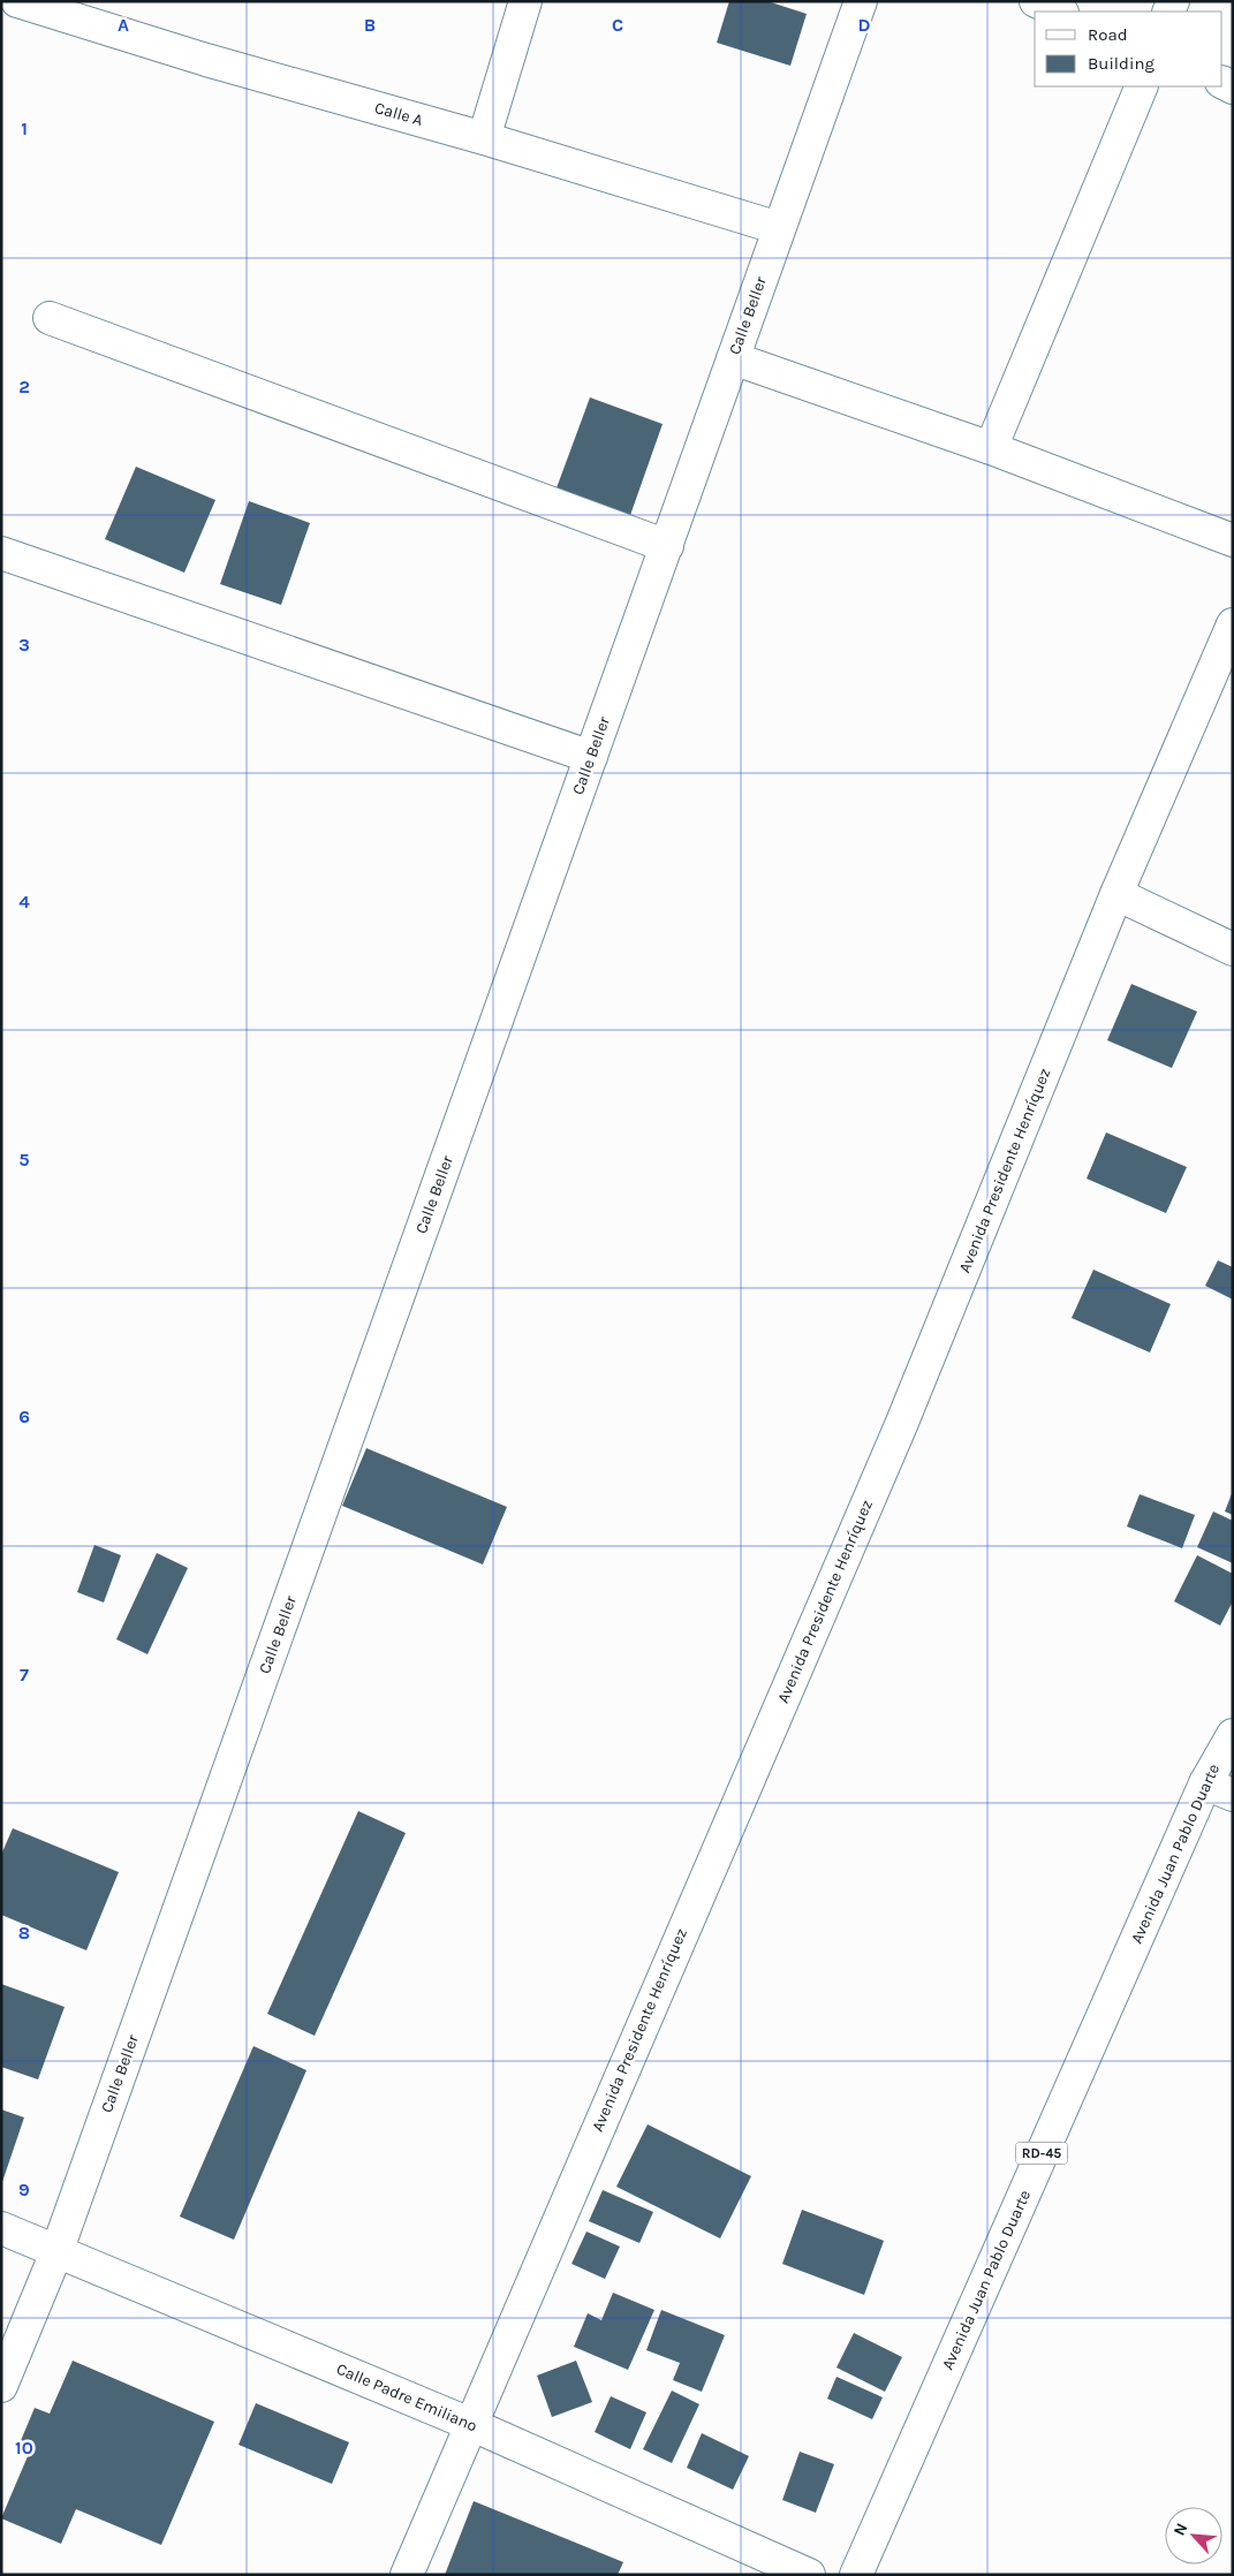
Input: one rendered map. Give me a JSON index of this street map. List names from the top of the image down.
{
  "streets": {
    "street": [
      "Calle A",
      "Calle Beller",
      "Avenida Presidente Henríquez",
      "Avenida Juan Pablo Duarte",
      "RD-45",
      "Calle Padre Emiliano"
    ]
  },
  "crossings": [
    ["Calle A", "Calle Beller"],
    ["Calle Beller", "Calle Padre Emiliano"],
    ["Avenida Presidente Henríquez", "Calle Padre Emiliano"]
  ],
  "legend": ["Road", "Building"],
  "north": "top left",
  "grid": {
    "columns": [
      "A",
      "B",
      "C",
      "D"
    ],
    "rows": [
      "1",
      "2",
      "3",
      "4",
      "5",
      "6",
      "7",
      "8",
      "9",
      "10"
    ]
  }
}
